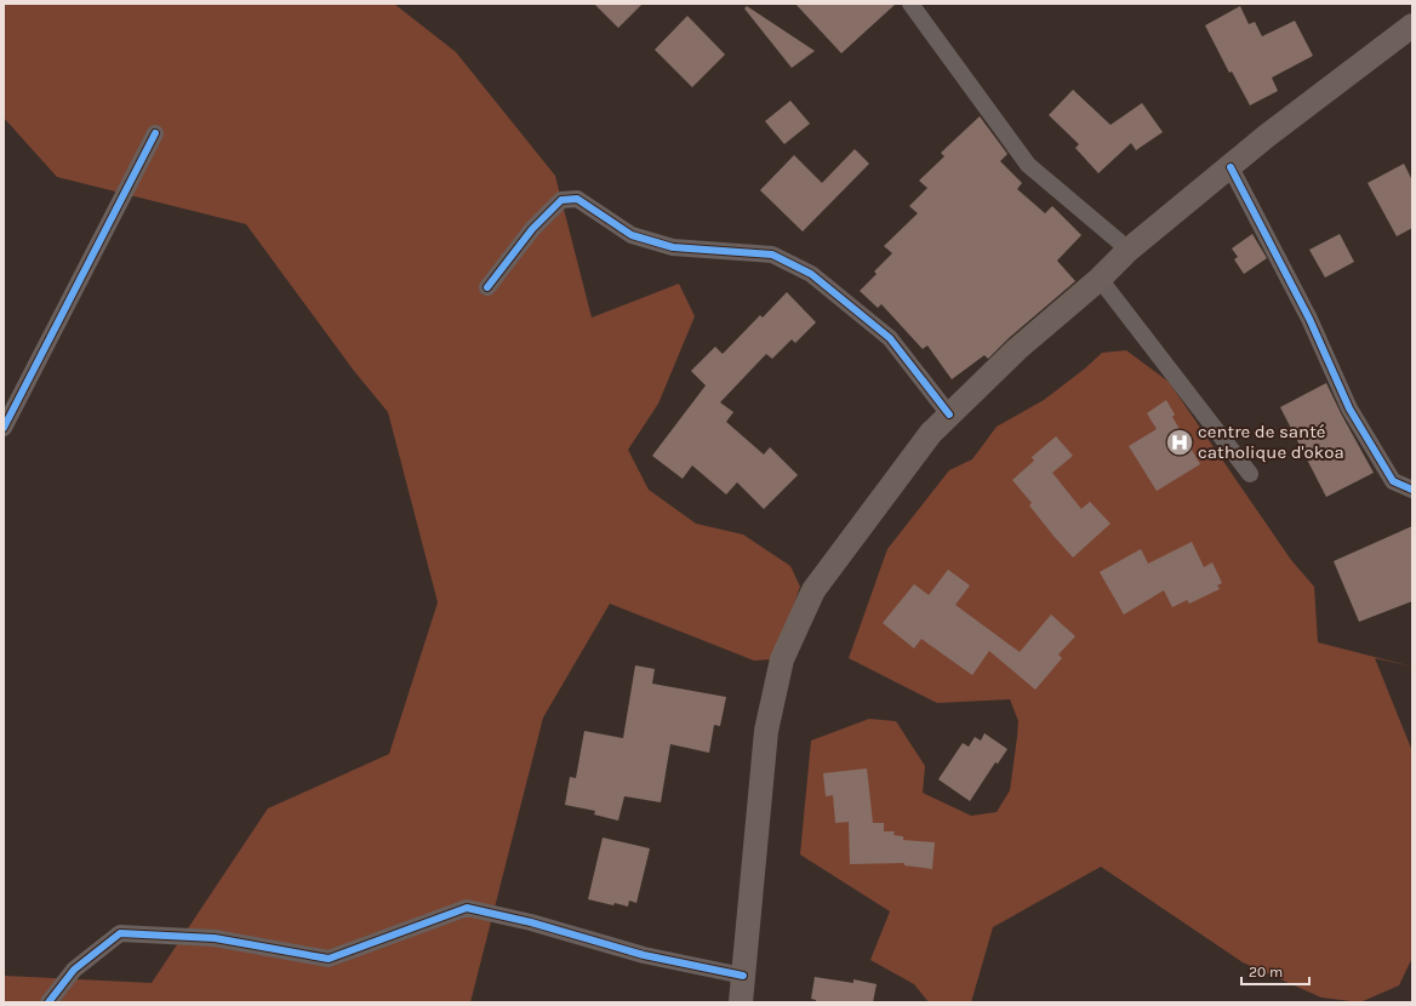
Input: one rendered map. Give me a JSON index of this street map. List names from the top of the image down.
{
  "places": {
    "hospital": ["centre de santé catholique d'okoa"]
  },
  "scale_bar": "20 m"
}
